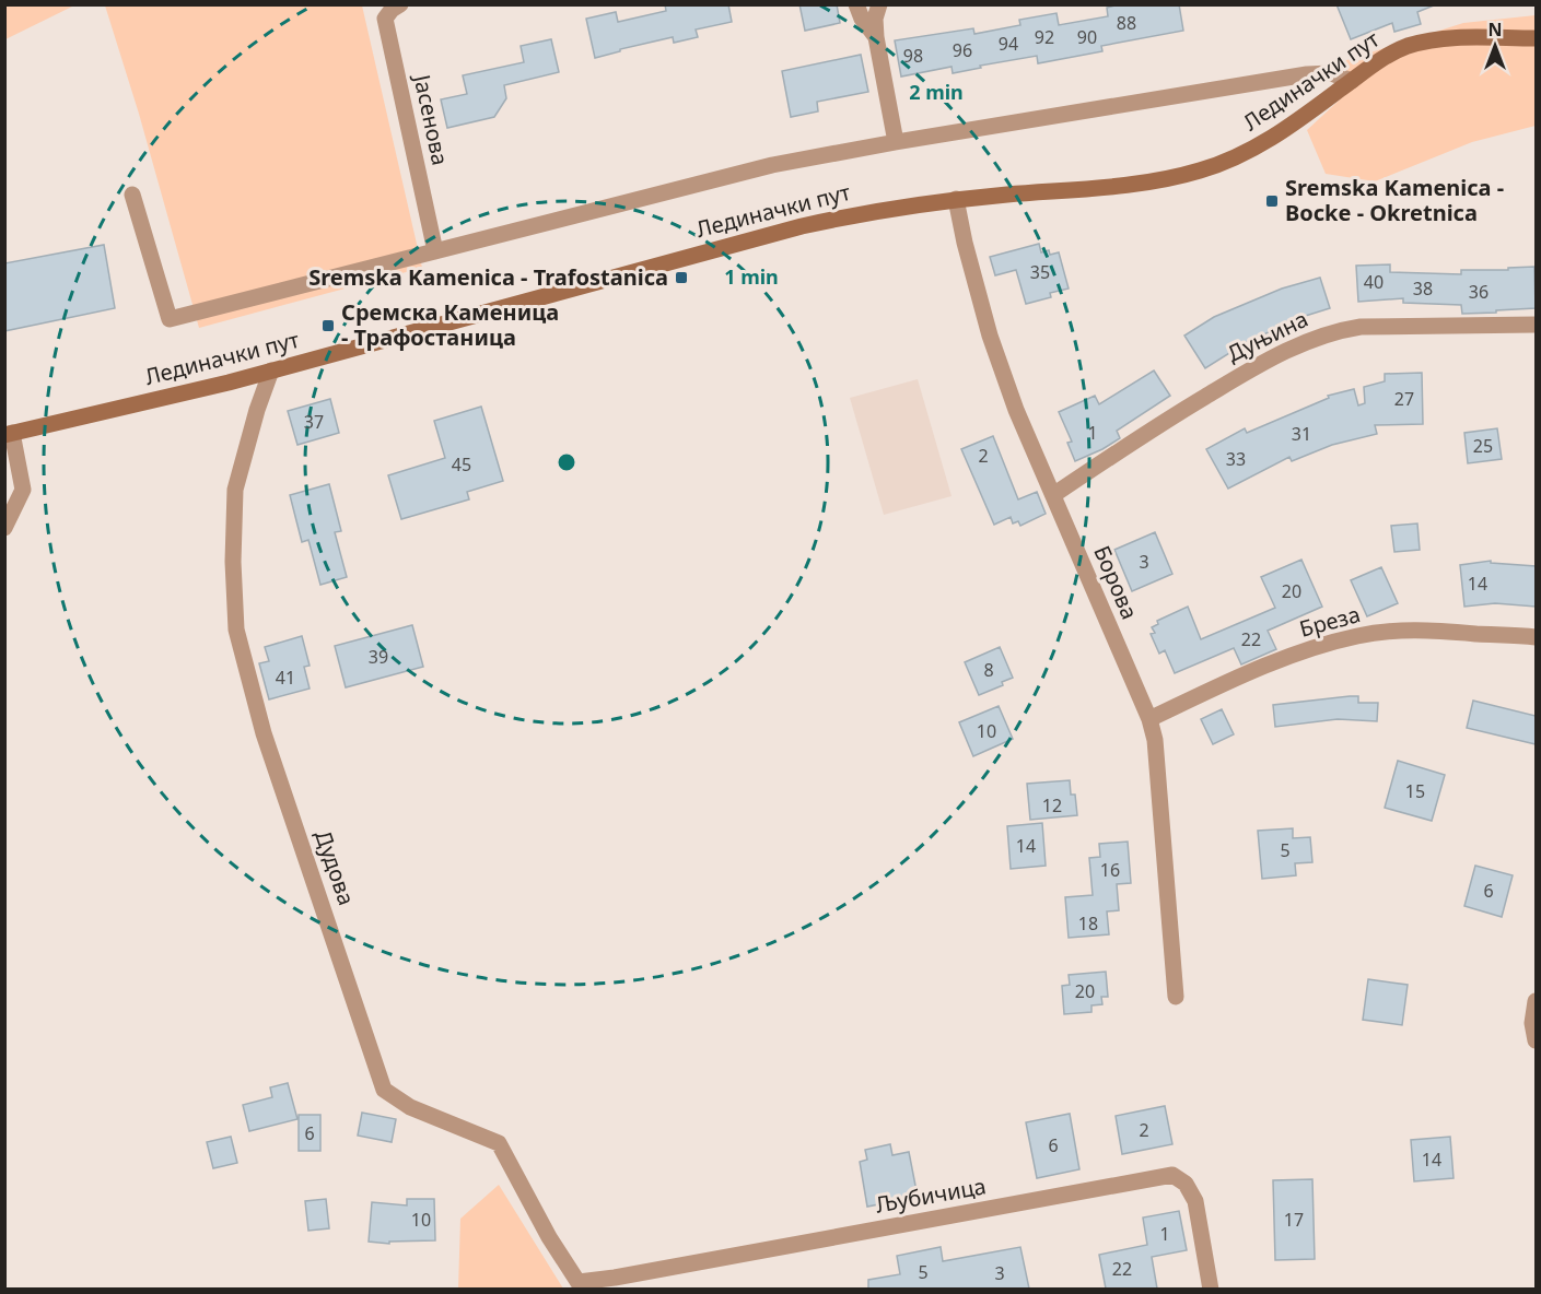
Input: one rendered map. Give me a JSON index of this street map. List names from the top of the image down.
{
  "streets": {
    "main road": ["Лединачки пут"],
    "street": [
      "Јасенова",
      "Дуњина",
      "Борова",
      "Бреза",
      "Дудова",
      "Љубичица"
    ]
  },
  "crossings": [
    ["Лединачки пут", "Борова"],
    ["Лединачки пут", "Дудова"],
    ["Дуњина", "Борова"],
    ["Борова", "Бреза"],
    ["Дудова", "Љубичица"]
  ],
  "places": {
    "transit": ["Sremska Kamenica - Bocke - Okretnica", "Sremska Kamenica - Trafostanica", "Сремска Каменица - Трафостаница"]
  },
  "house_numbers": [
    "88",
    "92",
    "90",
    "94",
    "96",
    "98",
    "35",
    "40",
    "38",
    "36",
    "27",
    "37",
    "1",
    "31",
    "25",
    "2",
    "33",
    "45",
    "3",
    "14",
    "20",
    "22",
    "39",
    "8",
    "41",
    "10",
    "15",
    "12",
    "14",
    "5",
    "16",
    "6",
    "18",
    "20",
    "2",
    "6",
    "6",
    "14",
    "10",
    "17",
    "1",
    "22",
    "5",
    "3"
  ],
  "north": "top",
  "rings": ["2 min", "1 min"]
}
